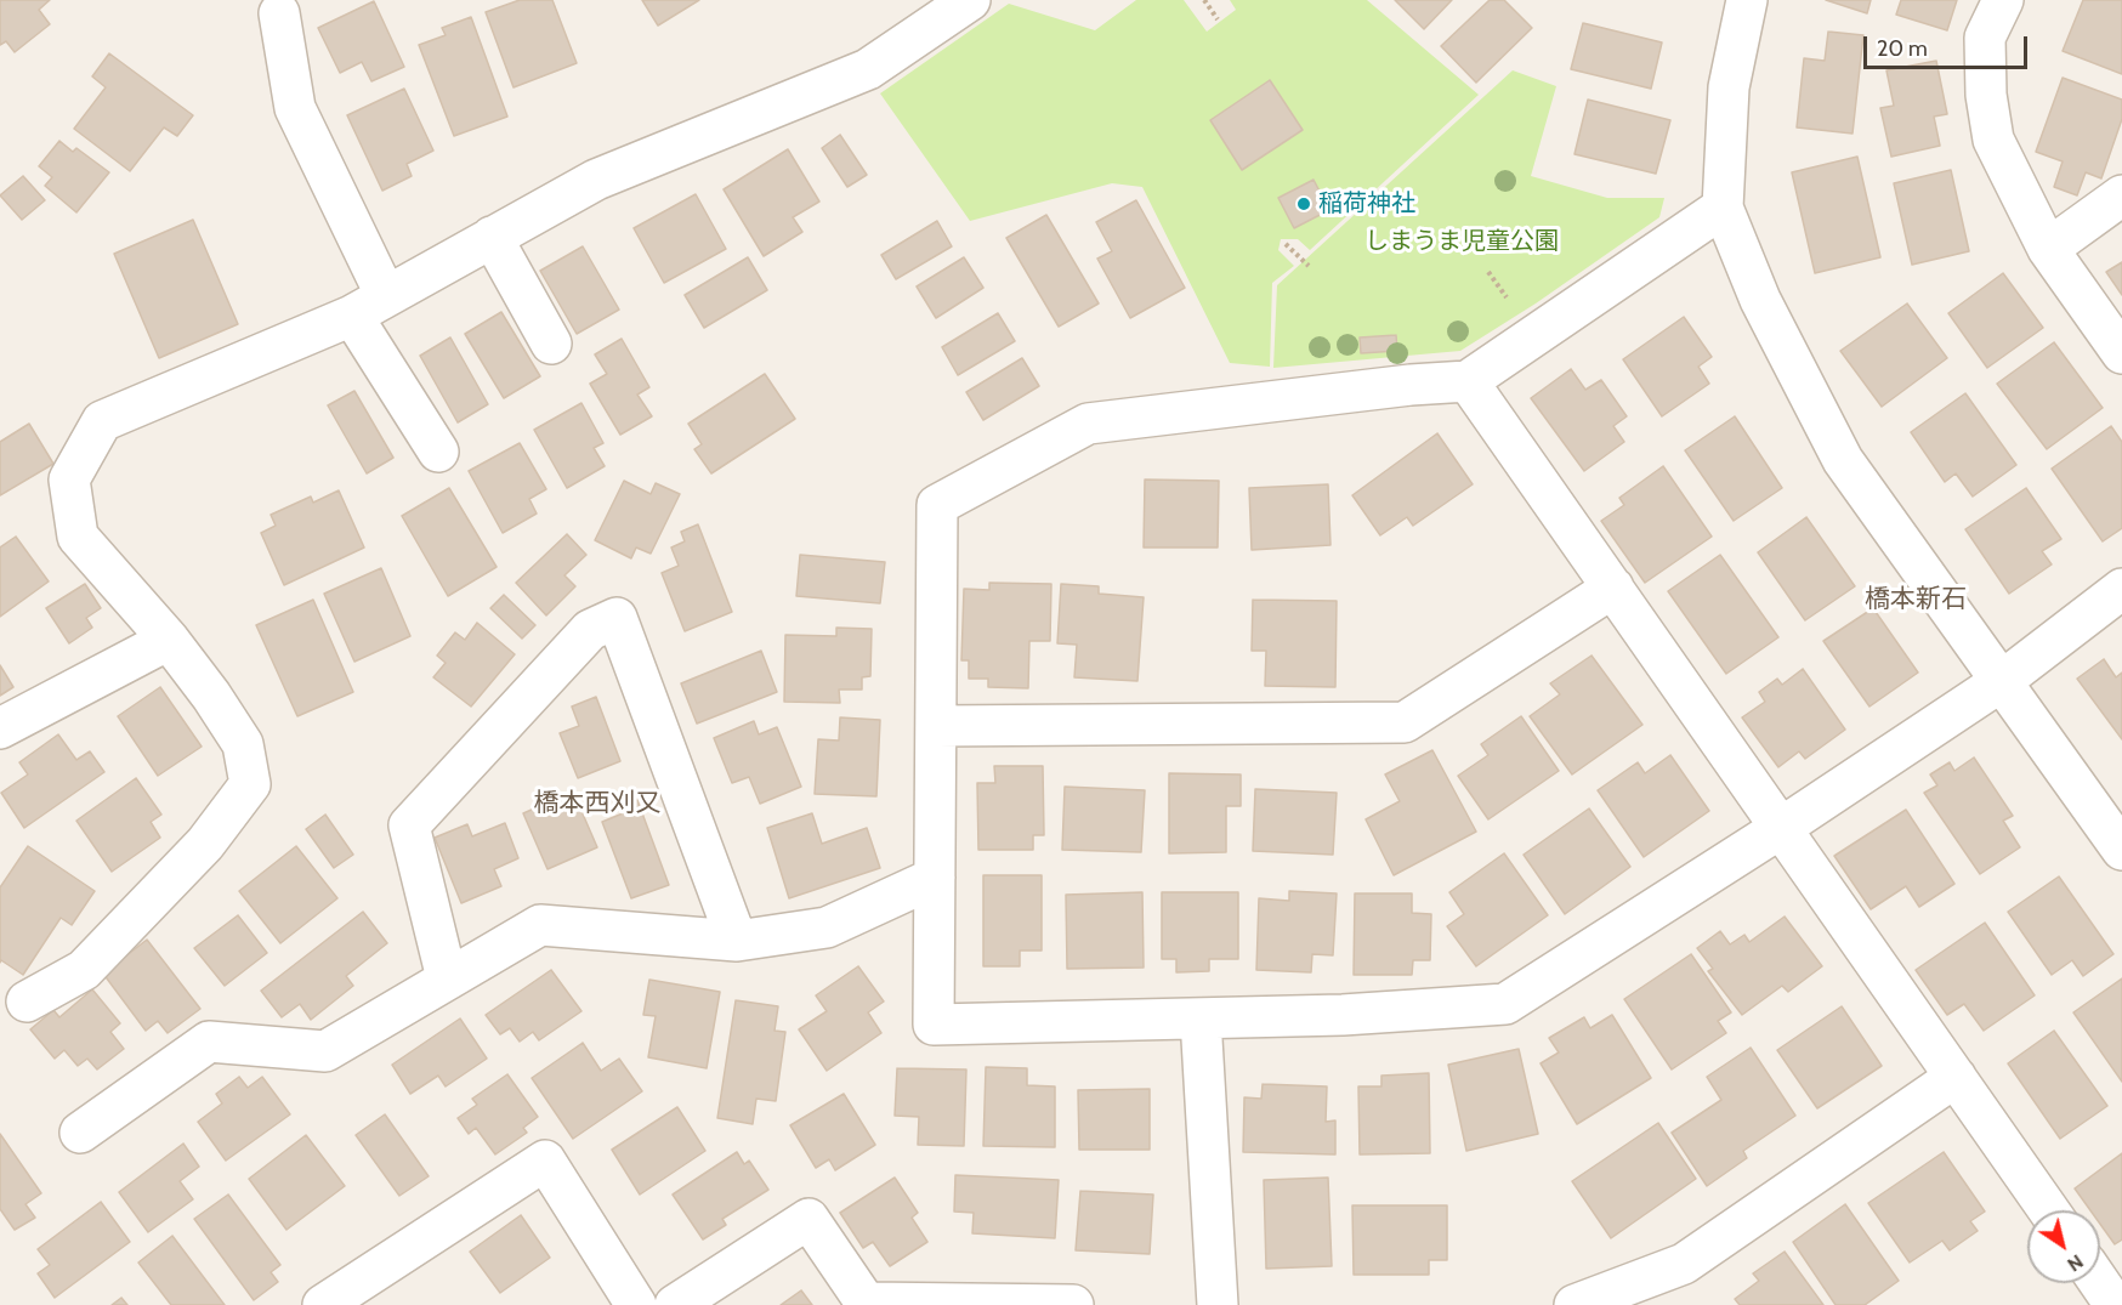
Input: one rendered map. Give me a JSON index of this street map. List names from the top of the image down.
{
  "districts": ["橋本新石", "橋本西刈又"],
  "parks": ["しまうま児童公園"],
  "places": ["稲荷神社"],
  "scale_bar": "20 m",
  "north": "bottom right"
}
